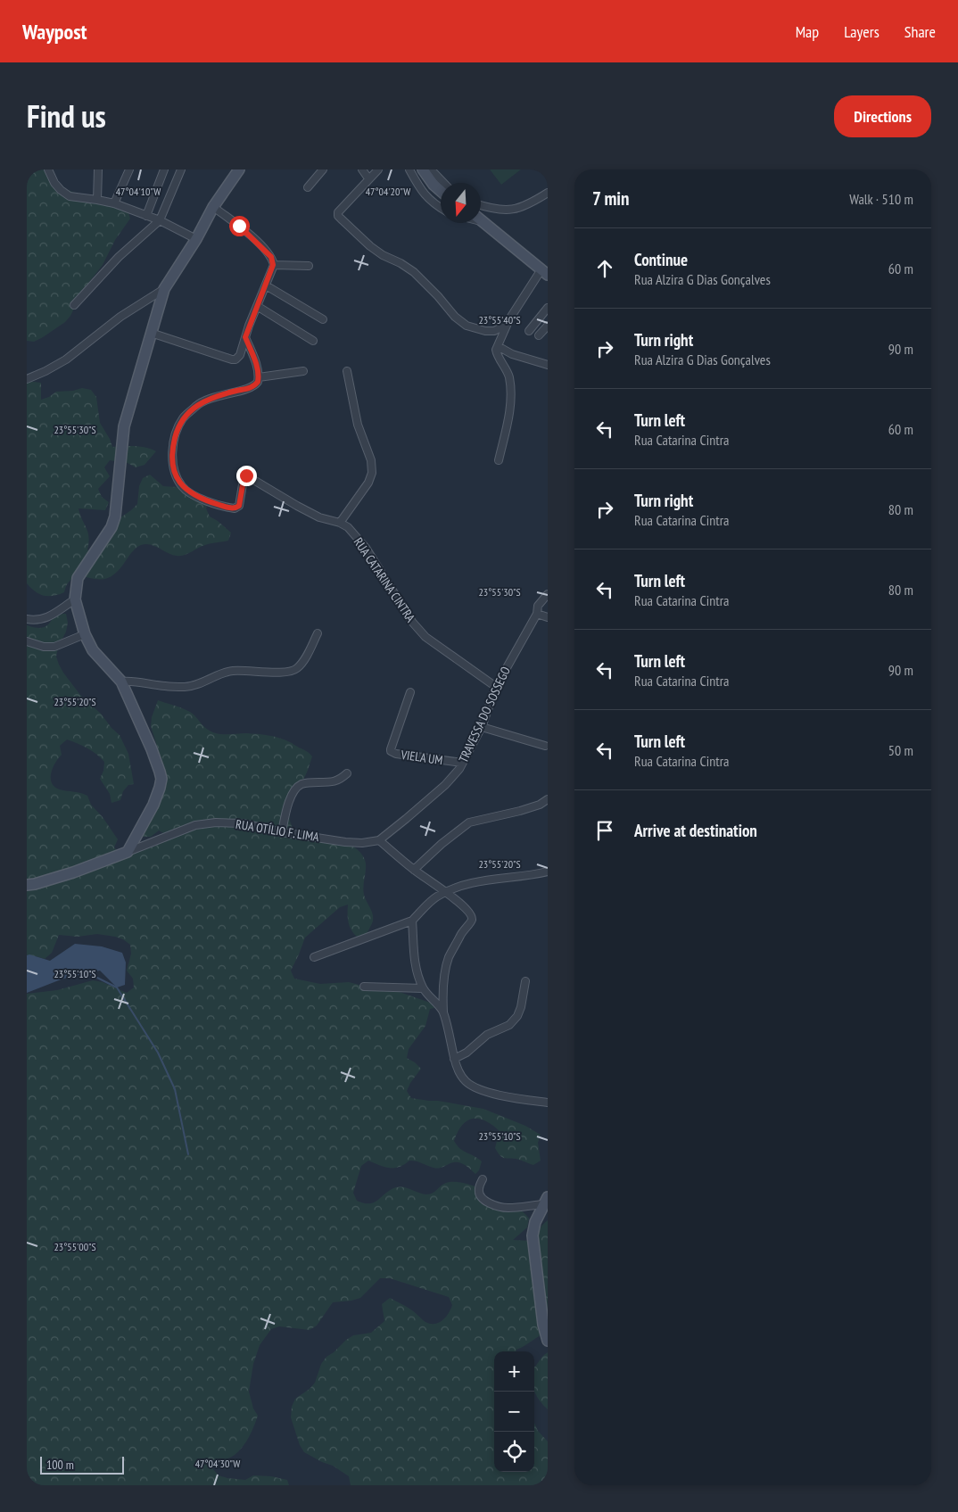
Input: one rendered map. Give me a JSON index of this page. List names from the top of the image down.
{
  "streets": {
    "street": [
      "RUA CATARINA CINTRA",
      "TRAVESSA DO SOSSEGO",
      "VIELA UM",
      "RUA OTÍLIO F. LIMA"
    ]
  },
  "crossings": [
    ["RUA CATARINA CINTRA", "TRAVESSA DO SOSSEGO"],
    ["TRAVESSA DO SOSSEGO", "VIELA UM"],
    ["TRAVESSA DO SOSSEGO", "RUA OTÍLIO F. LIMA"]
  ],
  "scale_bar": "100 m",
  "north": "bottom",
  "page": {
    "header": "Waypost",
    "nav": ["Map", "Layers", "Share"],
    "title": "Find us",
    "buttons": "Directions",
    "heading": ["7 min", "Walk · 510 m"],
    "list": [
      ["Continue", "Rua Alzira G Dias Gonçalves", "60 m"],
      ["Turn right", "Rua Alzira G Dias Gonçalves", "90 m"],
      ["Turn left", "Rua Catarina Cintra", "60 m"],
      ["Turn right", "Rua Catarina Cintra", "80 m"],
      ["Turn left", "Rua Catarina Cintra", "80 m"],
      ["Turn left", "Rua Catarina Cintra", "90 m"],
      ["Turn left", "Rua Catarina Cintra", "50 m"],
      "Arrive at destination"
    ],
    "map_buttons": ["+", "−"],
    "scale": "100 m"
  },
  "coordinates": [
    "47°04'10\"W",
    "47°04'20\"W",
    "23°55'40\"S",
    "23°55'30\"S",
    "23°55'20\"S",
    "23°55'10\"S",
    "23°55'00\"S",
    "47°04'30\"W"
  ]
}
